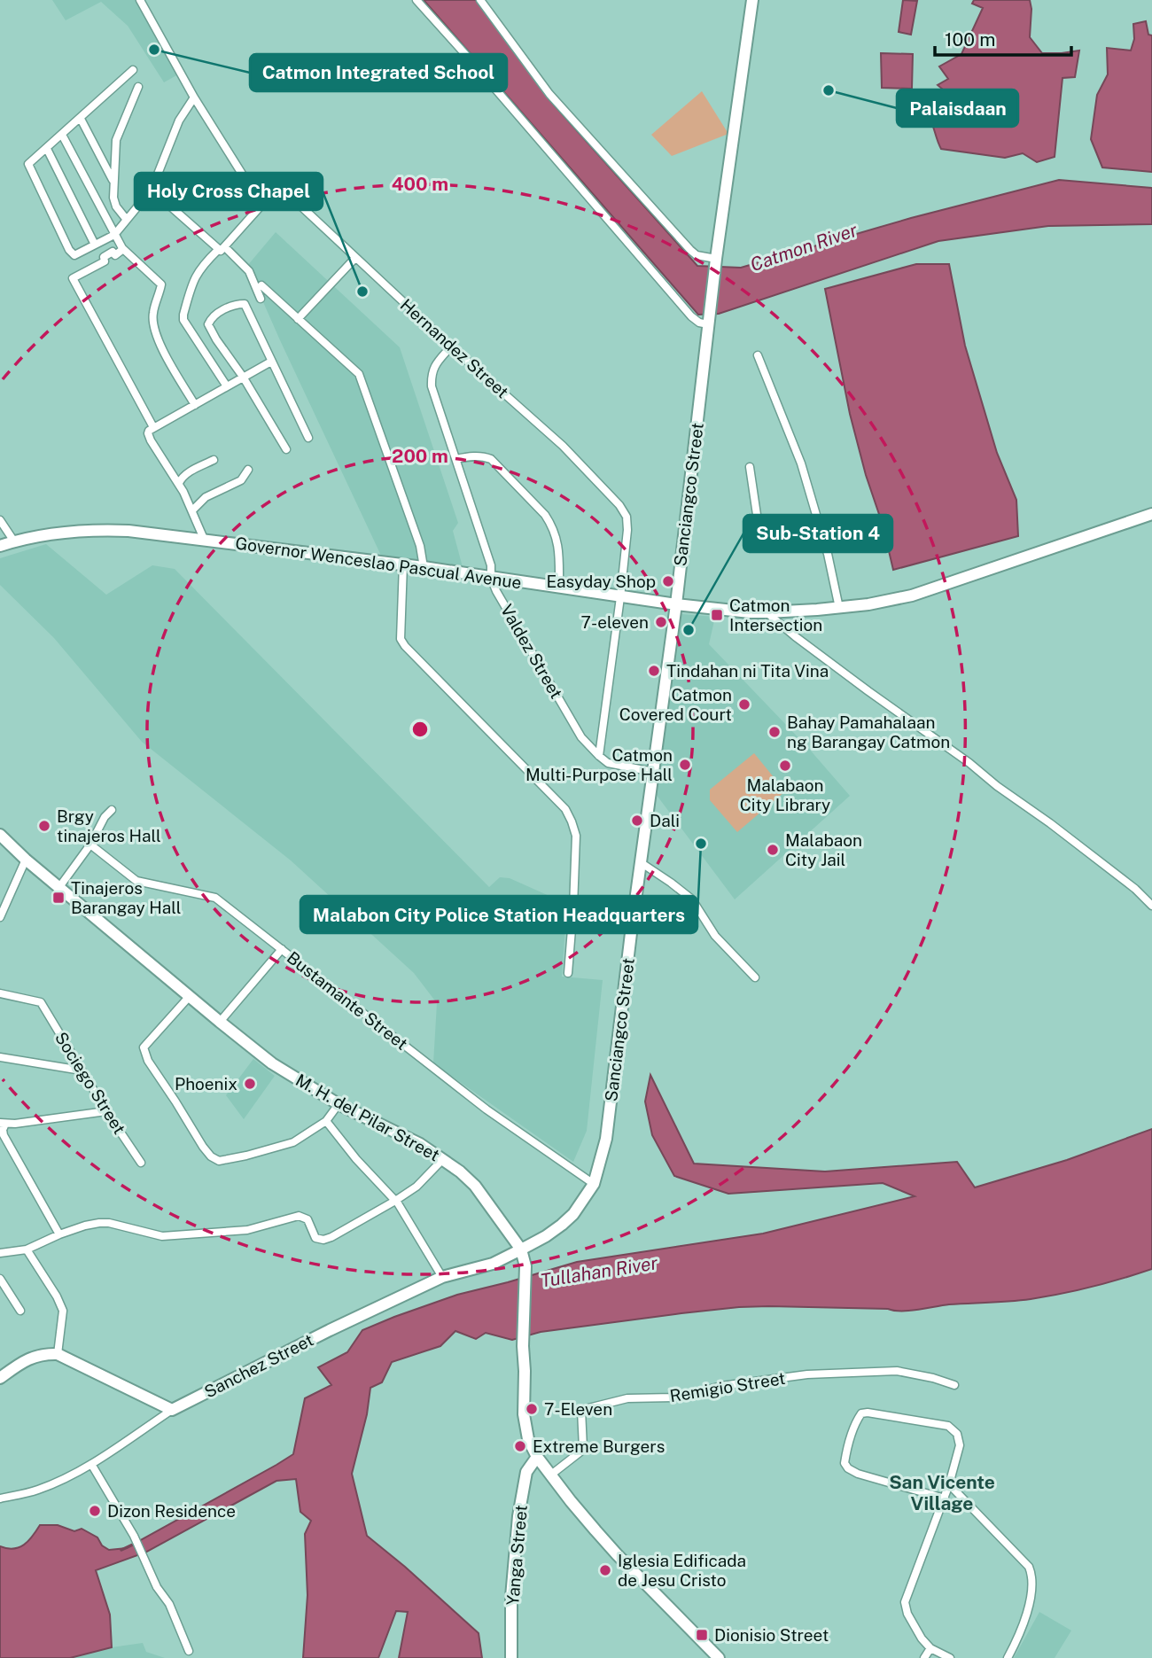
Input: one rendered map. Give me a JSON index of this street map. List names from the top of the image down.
{
  "streets": {
    "main road": [
      "Sanciangco Street",
      "Governor Wenceslao Pascual Avenue",
      "M. H. del Pilar Street",
      "Sanchez Street",
      "Yanga Street"
    ],
    "street": [
      "Hernandez Street",
      "Valdez Street",
      "Bustamante Street",
      "Sociego Street",
      "Remigio Street"
    ]
  },
  "crossings": [
    ["Hernandez Street", "Governor Wenceslao Pascual Avenue"],
    ["Hernandez Street", "Valdez Street"],
    ["Sanciangco Street", "Governor Wenceslao Pascual Avenue"],
    ["Sanciangco Street", "Valdez Street"],
    ["Sanciangco Street", "Bustamante Street"],
    ["Sanciangco Street", "M. H. del Pilar Street"],
    ["Sanciangco Street", "Sanchez Street"],
    ["Governor Wenceslao Pascual Avenue", "Valdez Street"],
    ["M. H. del Pilar Street", "Sanchez Street"],
    ["M. H. del Pilar Street", "Remigio Street"],
    ["M. H. del Pilar Street", "Yanga Street"]
  ],
  "districts": ["San Vicente Village"],
  "water": ["Catmon River", "Tullahan River"],
  "places": {
    "other": [
      "Catmon Integrated School",
      "Palaisdaan",
      "Holy Cross Chapel",
      "Easyday Shop",
      "7-eleven",
      "Sub-Station 4",
      "Tindahan ni Tita Vina",
      "Catmon Covered Court",
      "Bahay Pamahalaan ng Barangay Catmon",
      "Catmon Multi-Purpose Hall",
      "Malabaon City Library",
      "Dali",
      "Brgy tinajeros Hall",
      "Malabon City Police Station Headquarters",
      "Malabaon City Jail",
      "Phoenix",
      "7-Eleven",
      "Extreme Burgers",
      "Dizon Residence",
      "Iglesia Edificada de Jesu Cristo"
    ],
    "transit": ["Catmon Intersection", "Tinajeros Barangay Hall", "Dionisio Street"]
  },
  "scale_bar": "100 m",
  "rings": ["400 m", "200 m"]
}
